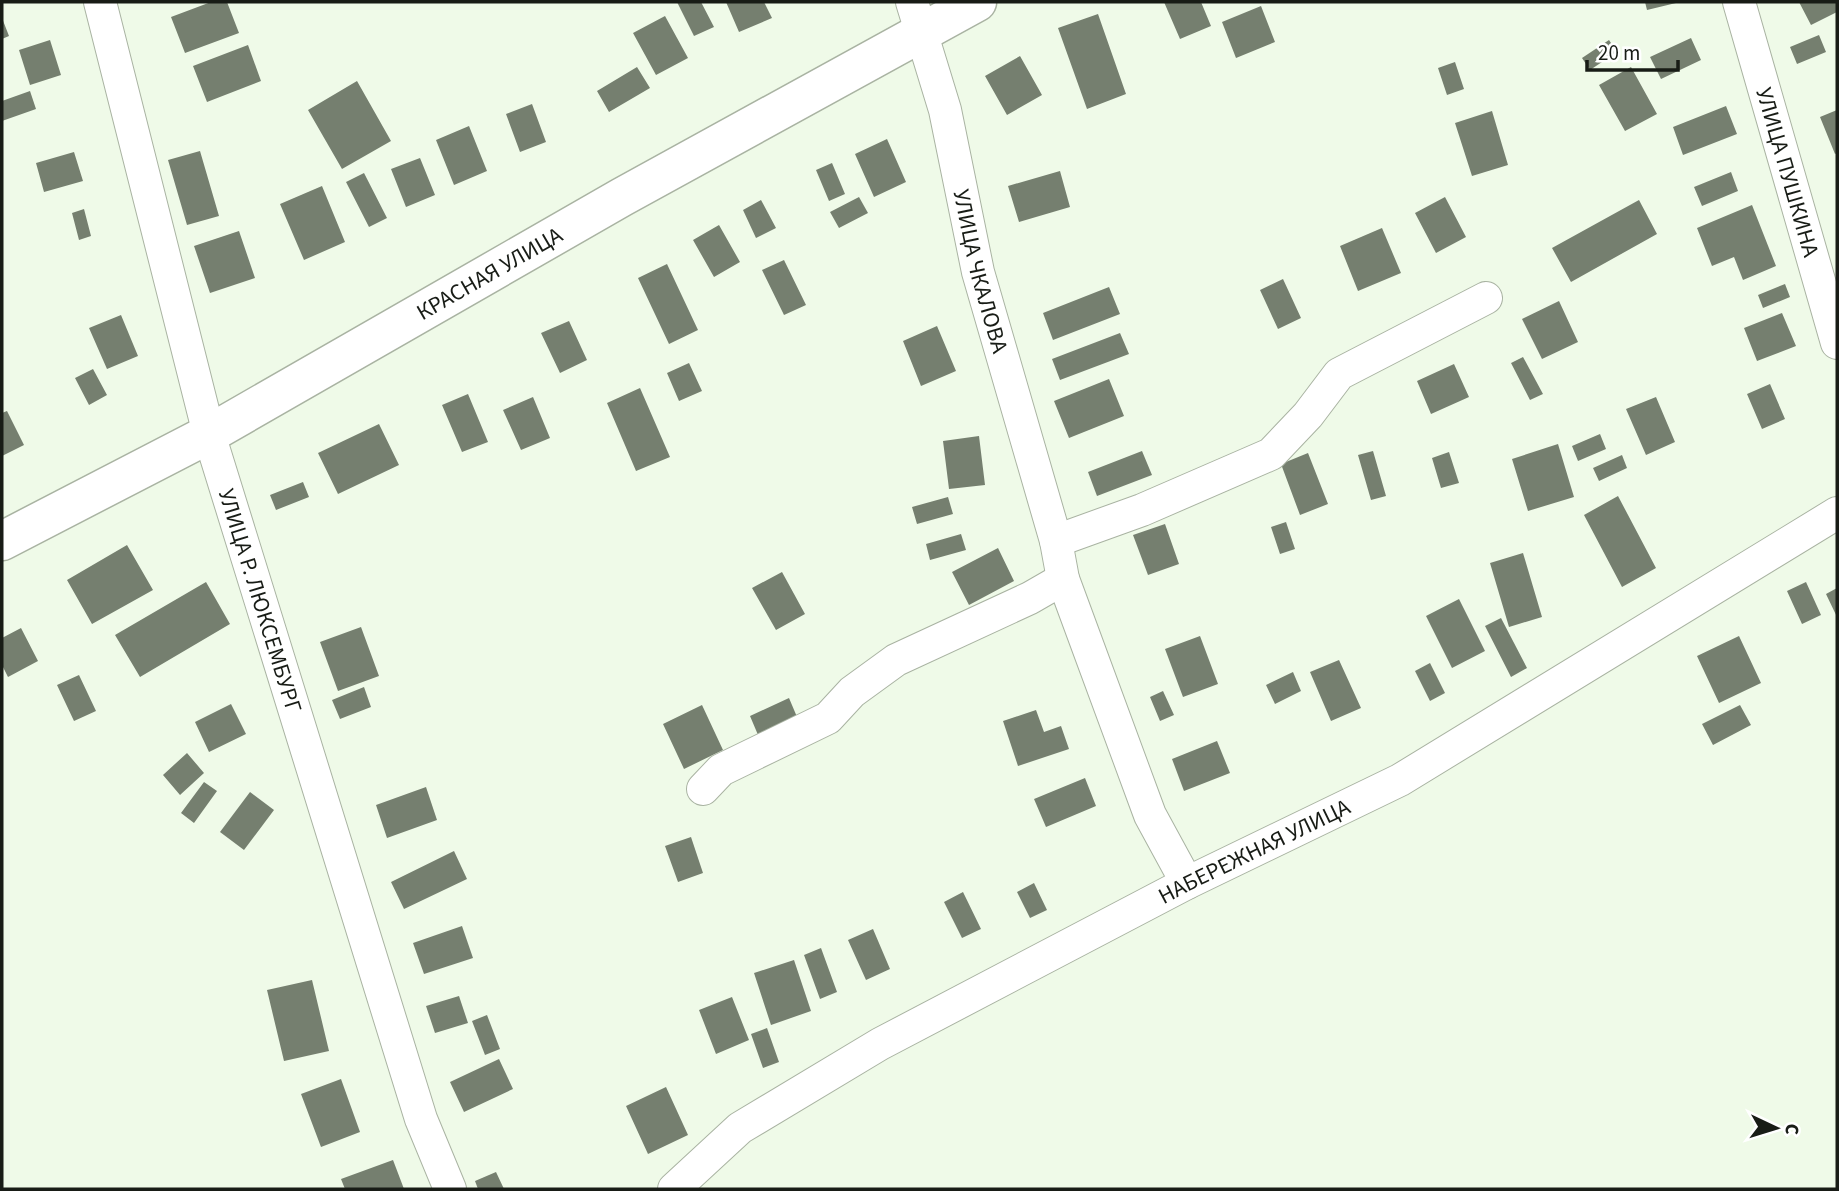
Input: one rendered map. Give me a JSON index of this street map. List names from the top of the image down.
{
  "streets": {
    "main road": ["КРАСНАЯ УЛИЦА"],
    "street": [
      "УЛИЦА ПУШКИНА",
      "УЛИЦА ЧКАЛОВА",
      "УЛИЦА Р. ЛЮКСЕМБУРГ",
      "НАБЕРЕЖНАЯ УЛИЦА"
    ]
  },
  "crossings": [
    ["УЛИЦА ЧКАЛОВА", "КРАСНАЯ УЛИЦА"],
    ["УЛИЦА ЧКАЛОВА", "НАБЕРЕЖНАЯ УЛИЦА"],
    ["КРАСНАЯ УЛИЦА", "УЛИЦА Р. ЛЮКСЕМБУРГ"]
  ],
  "scale_bar": "20 m",
  "north": "right"
}
